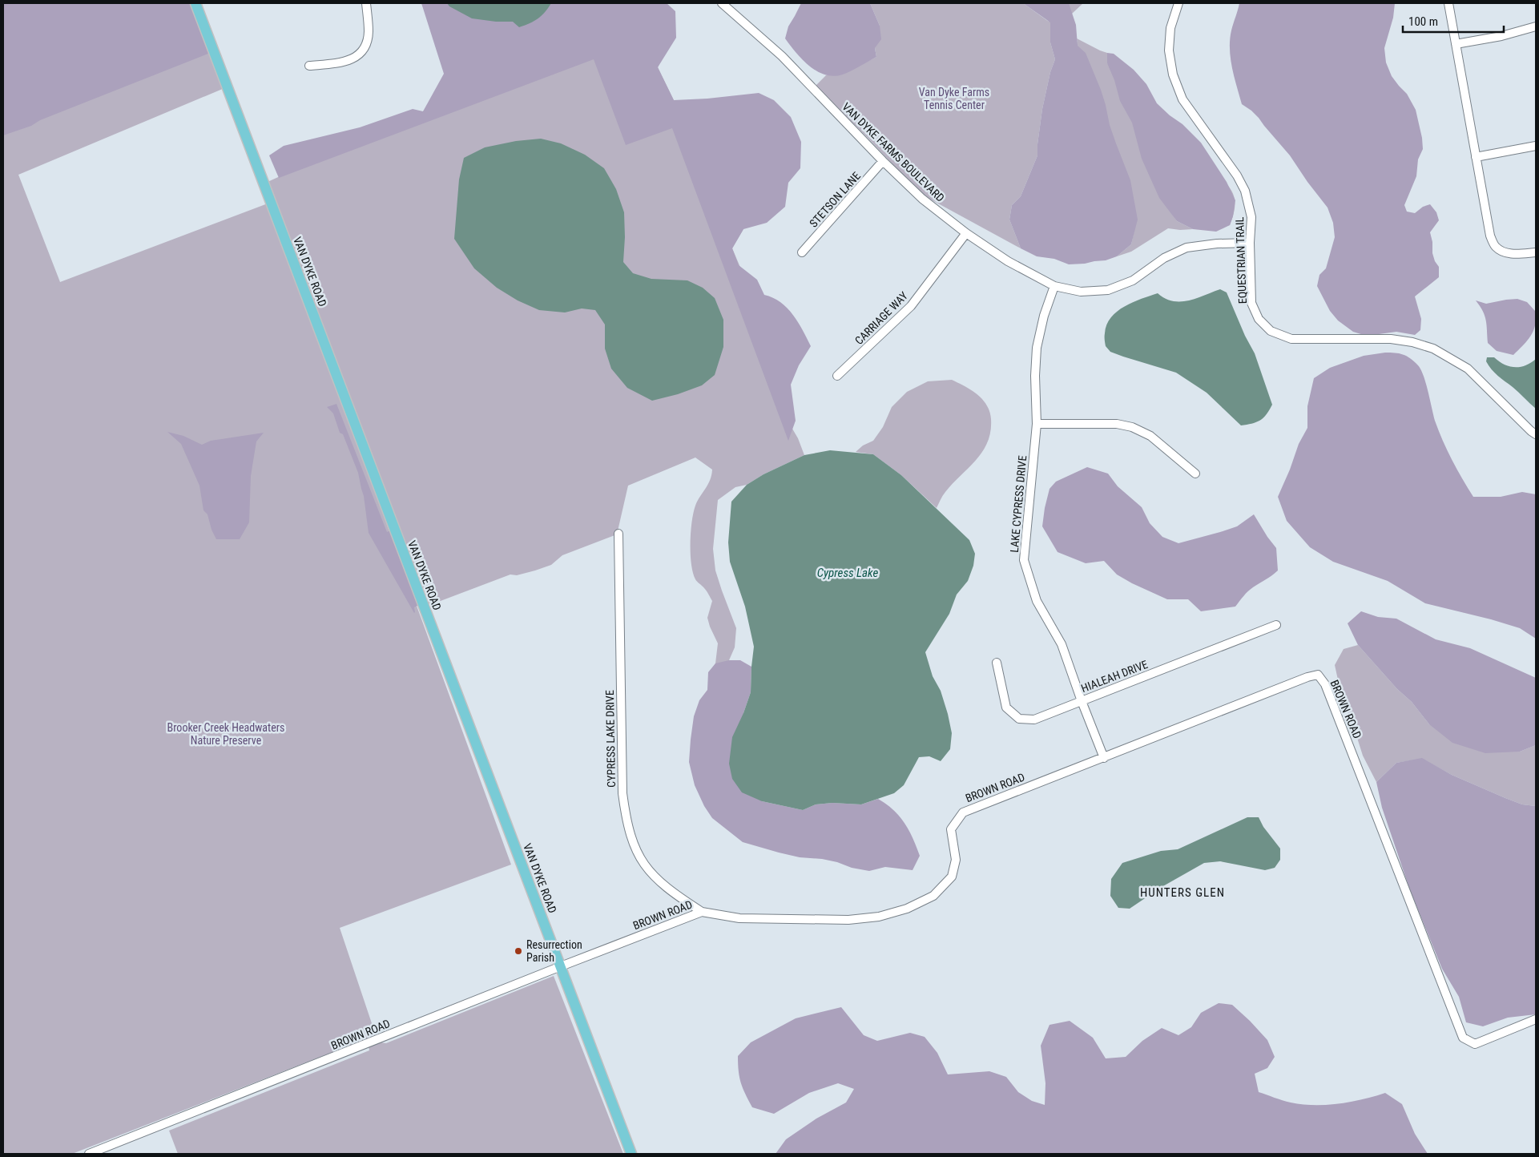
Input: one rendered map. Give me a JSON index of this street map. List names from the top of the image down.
{
  "streets": {
    "main road": ["VAN DYKE ROAD"],
    "street": [
      "VAN DYKE FARMS BOULEVARD",
      "STETSON LANE",
      "EQUESTRIAN TRAIL",
      "CARRIAGE WAY",
      "LAKE CYPRESS DRIVE",
      "HIALEAH DRIVE",
      "BROWN ROAD",
      "CYPRESS LAKE DRIVE"
    ]
  },
  "crossings": [
    ["VAN DYKE FARMS BOULEVARD", "STETSON LANE"],
    ["VAN DYKE FARMS BOULEVARD", "EQUESTRIAN TRAIL"],
    ["VAN DYKE FARMS BOULEVARD", "CARRIAGE WAY"],
    ["VAN DYKE FARMS BOULEVARD", "LAKE CYPRESS DRIVE"],
    ["VAN DYKE ROAD", "BROWN ROAD"],
    ["LAKE CYPRESS DRIVE", "HIALEAH DRIVE"],
    ["LAKE CYPRESS DRIVE", "BROWN ROAD"],
    ["BROWN ROAD", "CYPRESS LAKE DRIVE"]
  ],
  "districts": ["HUNTERS GLEN"],
  "water": ["Cypress Lake"],
  "parks": ["Van Dyke Farms Tennis Center", "Brooker Creek Headwaters Nature Preserve"],
  "places": ["Resurrection Parish"],
  "scale_bar": "100 m"
}
